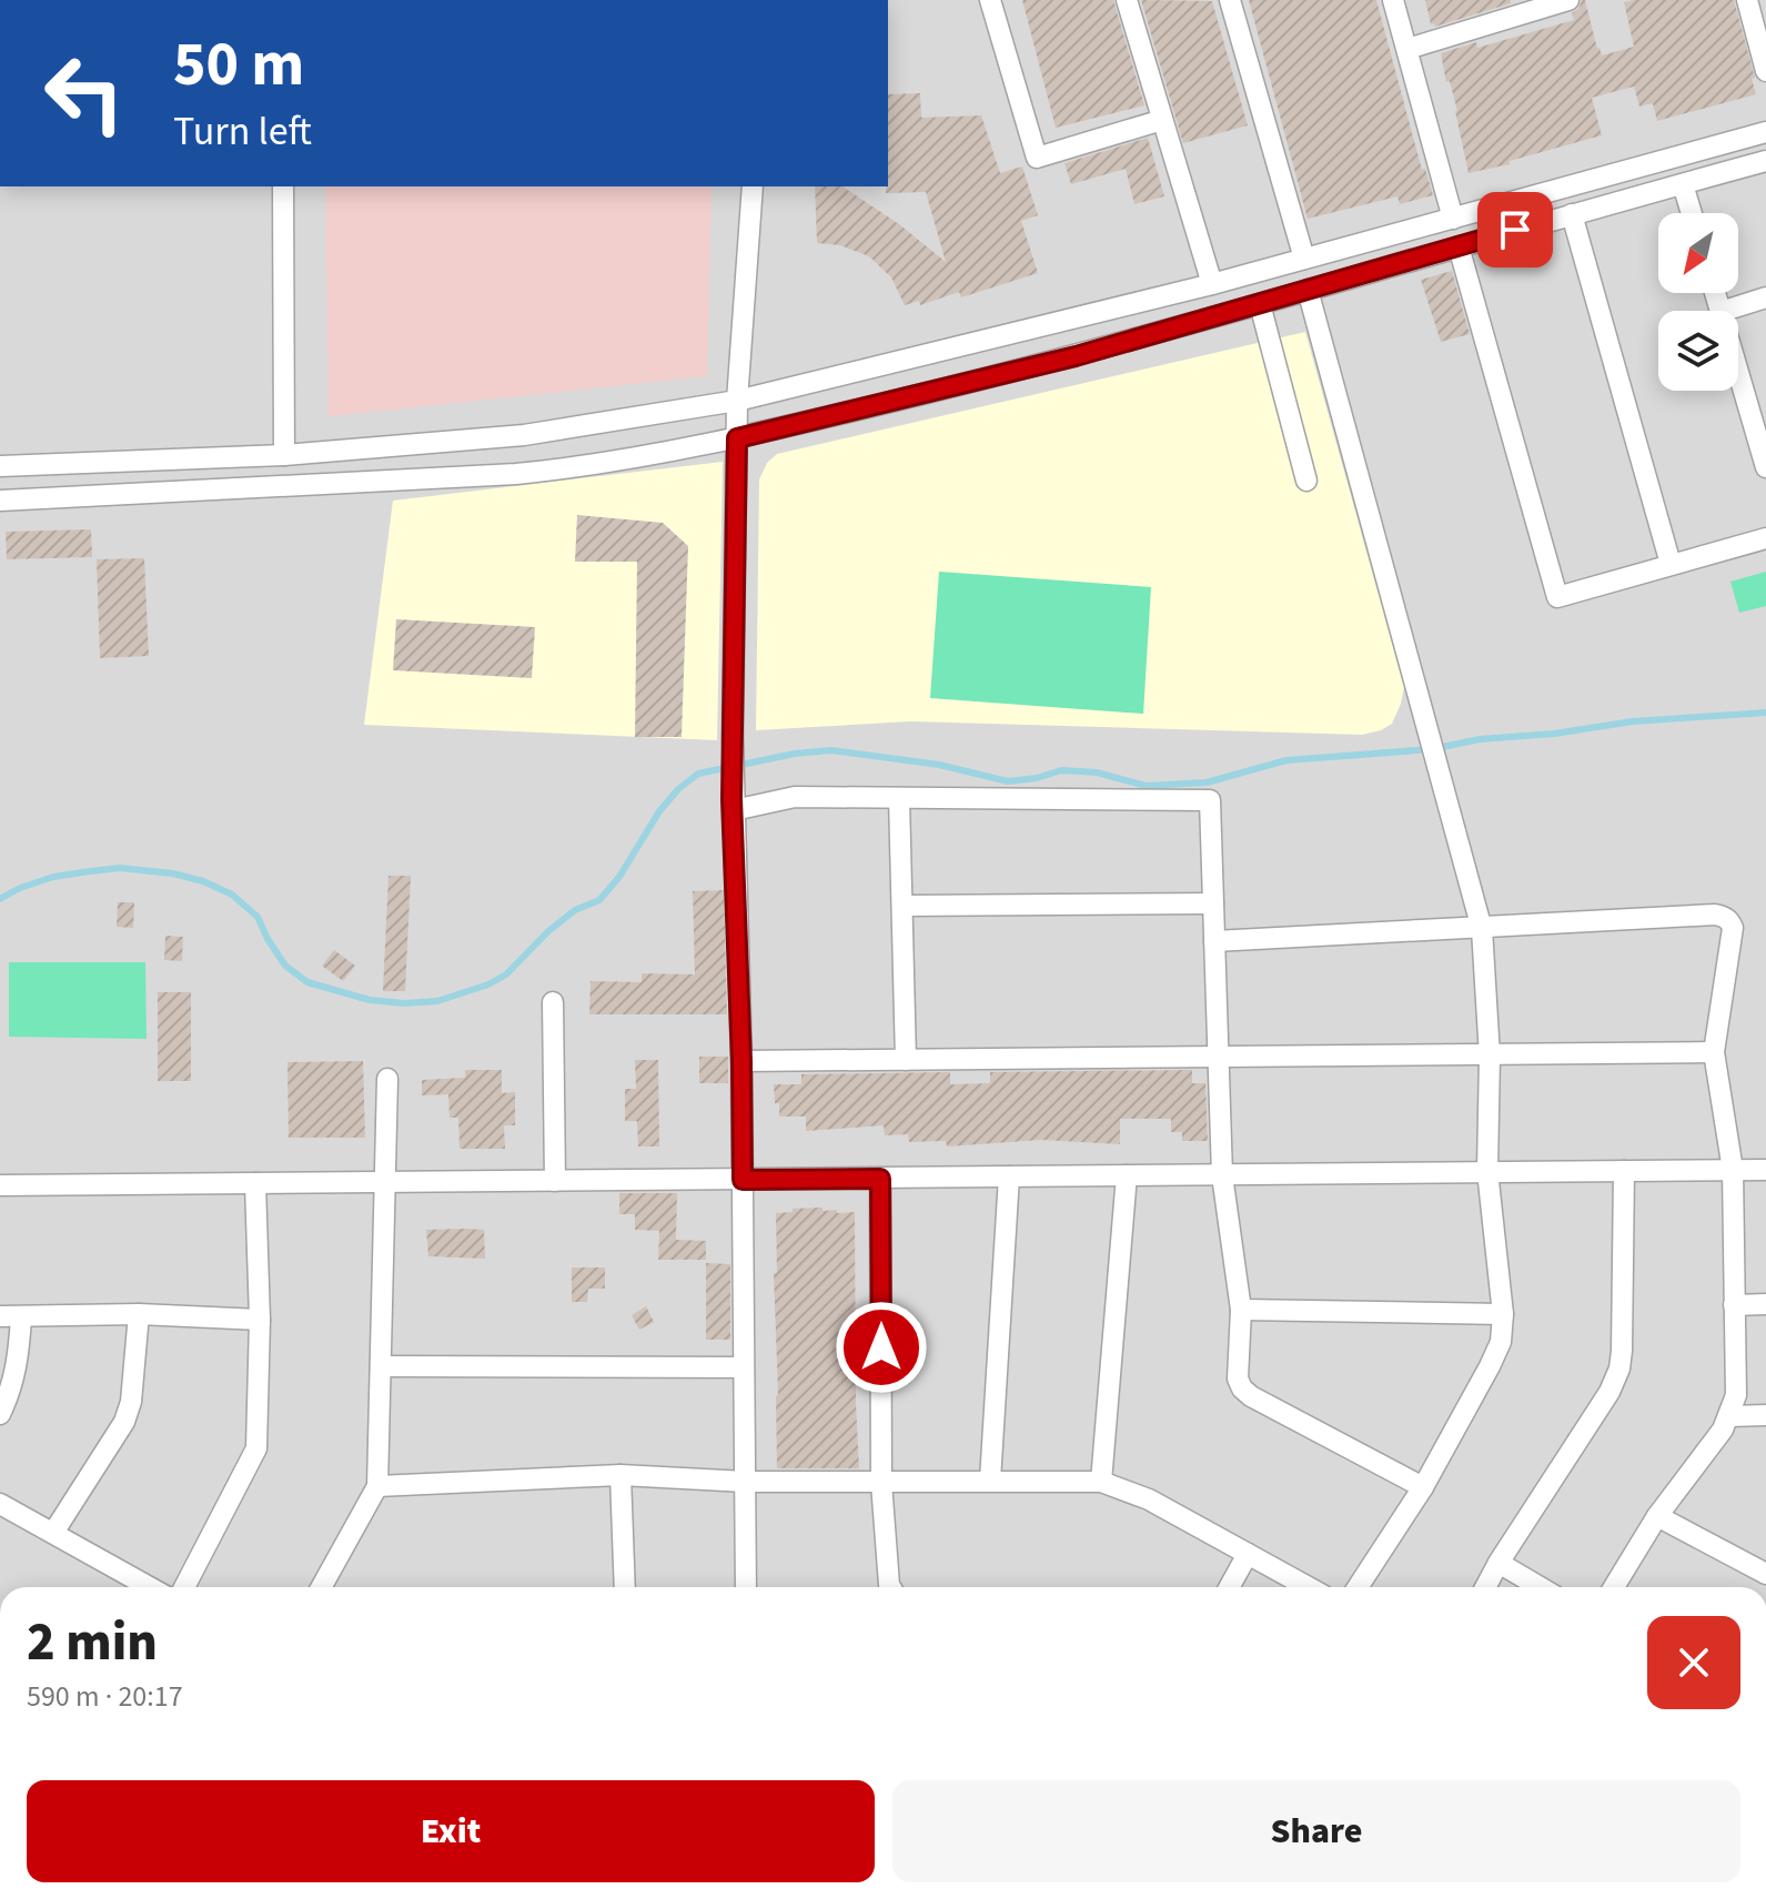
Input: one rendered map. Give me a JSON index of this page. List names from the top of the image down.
{
  "north": "bottom left",
  "page": {
    "turn": ["50 m", "Turn left"],
    "heading": ["2 min", "590 m · 20:17"],
    "buttons": ["Exit", "Share"]
  }
}
